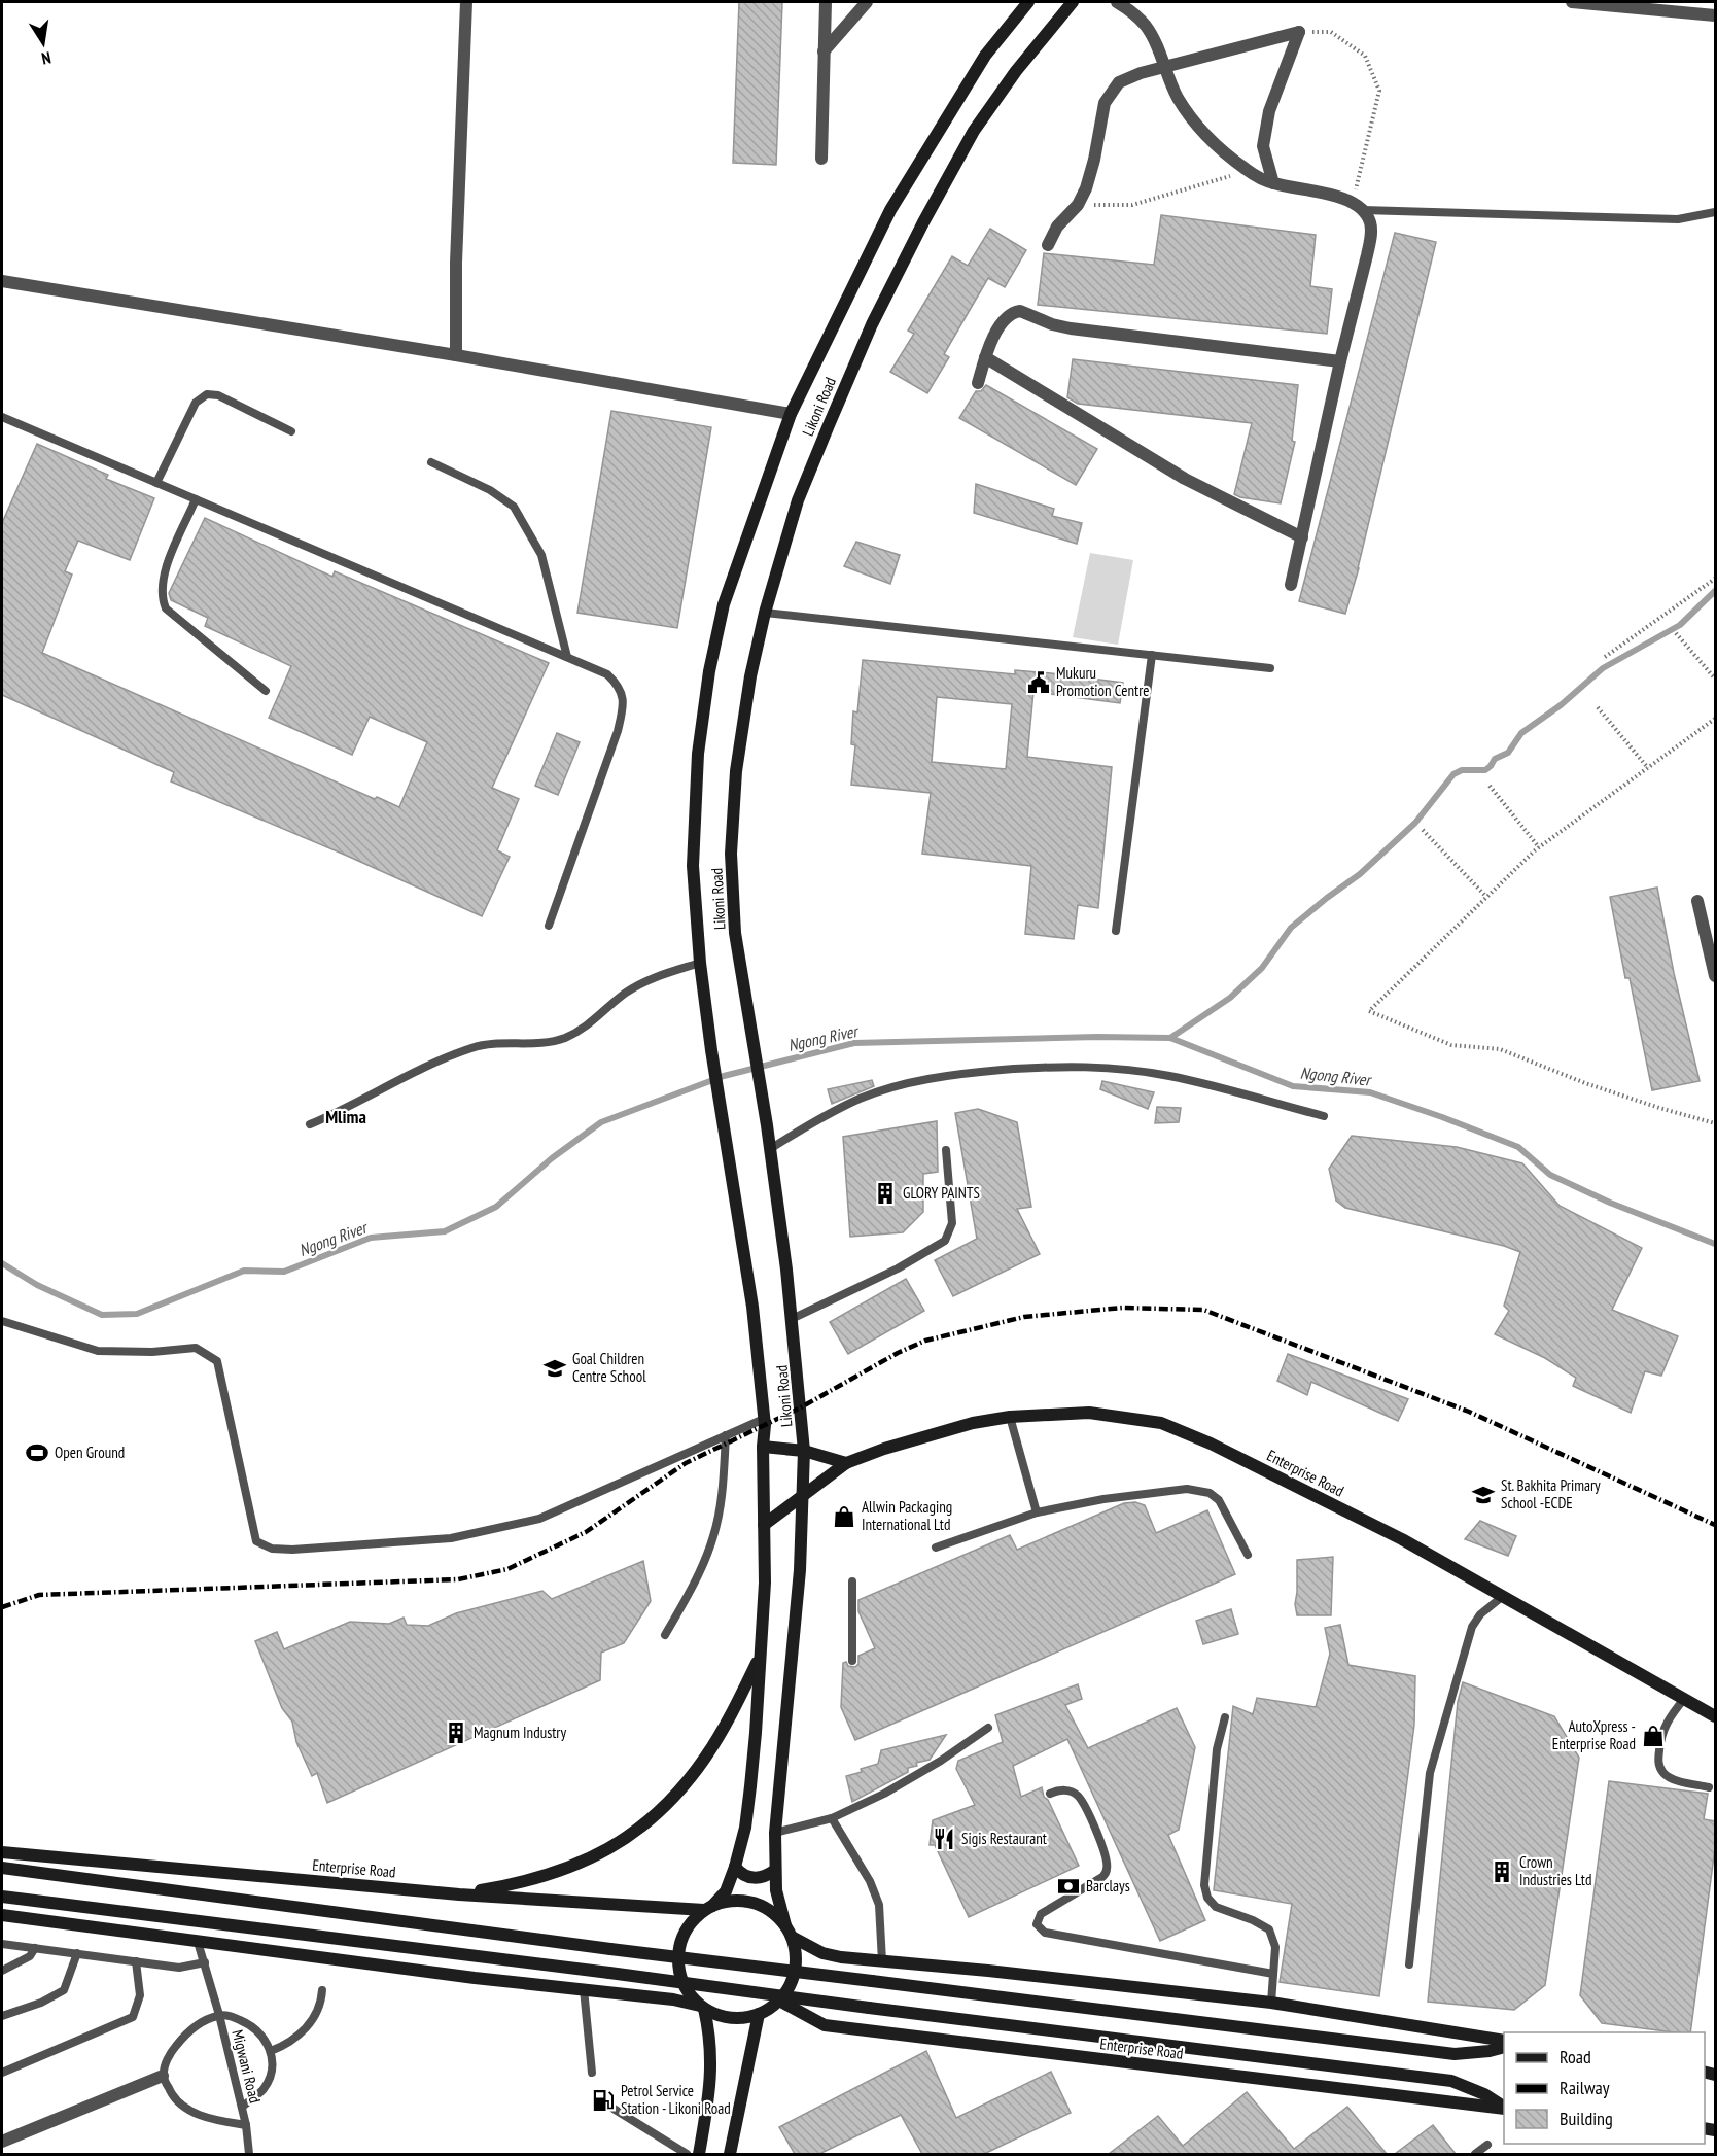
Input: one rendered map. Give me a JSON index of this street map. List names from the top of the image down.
{
  "streets": {
    "main road": ["Likoni Road", "Enterprise Road"],
    "lane": ["Migwani Road"]
  },
  "crossings": [
    ["Likoni Road", "Enterprise Road"]
  ],
  "districts": ["Mlima"],
  "water": ["Ngong River"],
  "places": {
    "public building": ["Mukuru Promotion Centre"],
    "building": ["GLORY PAINTS", "Magnum Industry", "Crown Industries Ltd"],
    "school or university": ["Goal Children Centre School", "St. Bakhita Primary School -ECDE"],
    "sports": ["Open Ground"],
    "shop": ["Allwin Packaging International Ltd", "AutoXpress - Enterprise Road"],
    "restaurant": ["Sigis Restaurant"],
    "bank": ["Barclays"],
    "fuel station": ["Petrol Service Station - Likoni Road"]
  },
  "legend": ["Road", "Railway", "Building"],
  "north": "bottom"
}
